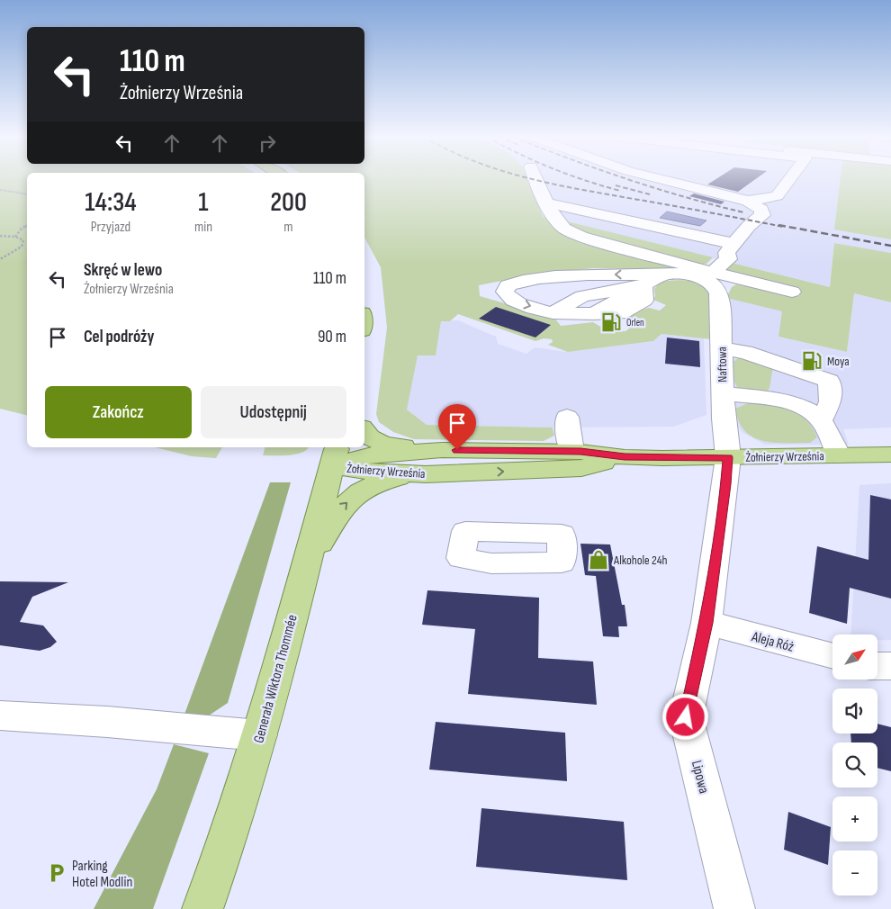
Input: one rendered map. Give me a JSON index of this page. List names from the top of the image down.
{
  "streets": {
    "main road": ["Żołnierzy Września", "Generała Wiktora Thommée"],
    "street": ["Naftowa", "Aleja Róż", "Lipowa"]
  },
  "crossings": [
    ["Naftowa", "Żołnierzy Września"],
    ["Naftowa", "Lipowa"],
    ["Żołnierzy Września", "Generała Wiktora Thommée"],
    ["Żołnierzy Września", "Lipowa"],
    ["Aleja Róż", "Lipowa"]
  ],
  "places": {
    "fuel station": ["Orlen", "Moya"],
    "shop": ["Alkohole 24h"],
    "parking": ["Parking Hotel Modlin"]
  },
  "north": "top right",
  "page": {
    "turn": ["110 m", "Żołnierzy Września"],
    "eta": [
      "14:34",
      "Przyjazd",
      "1",
      "min",
      "200",
      "m"
    ],
    "list": [
      {
        "name": "Skręć w lewo",
        "note": "Żołnierzy Września",
        "value": "110 m"
      },
      {
        "name": "Cel podróży",
        "value": "90 m"
      }
    ],
    "buttons": ["Zakończ", "Udostępnij"],
    "map_buttons": ["+", "−"]
  }
}
